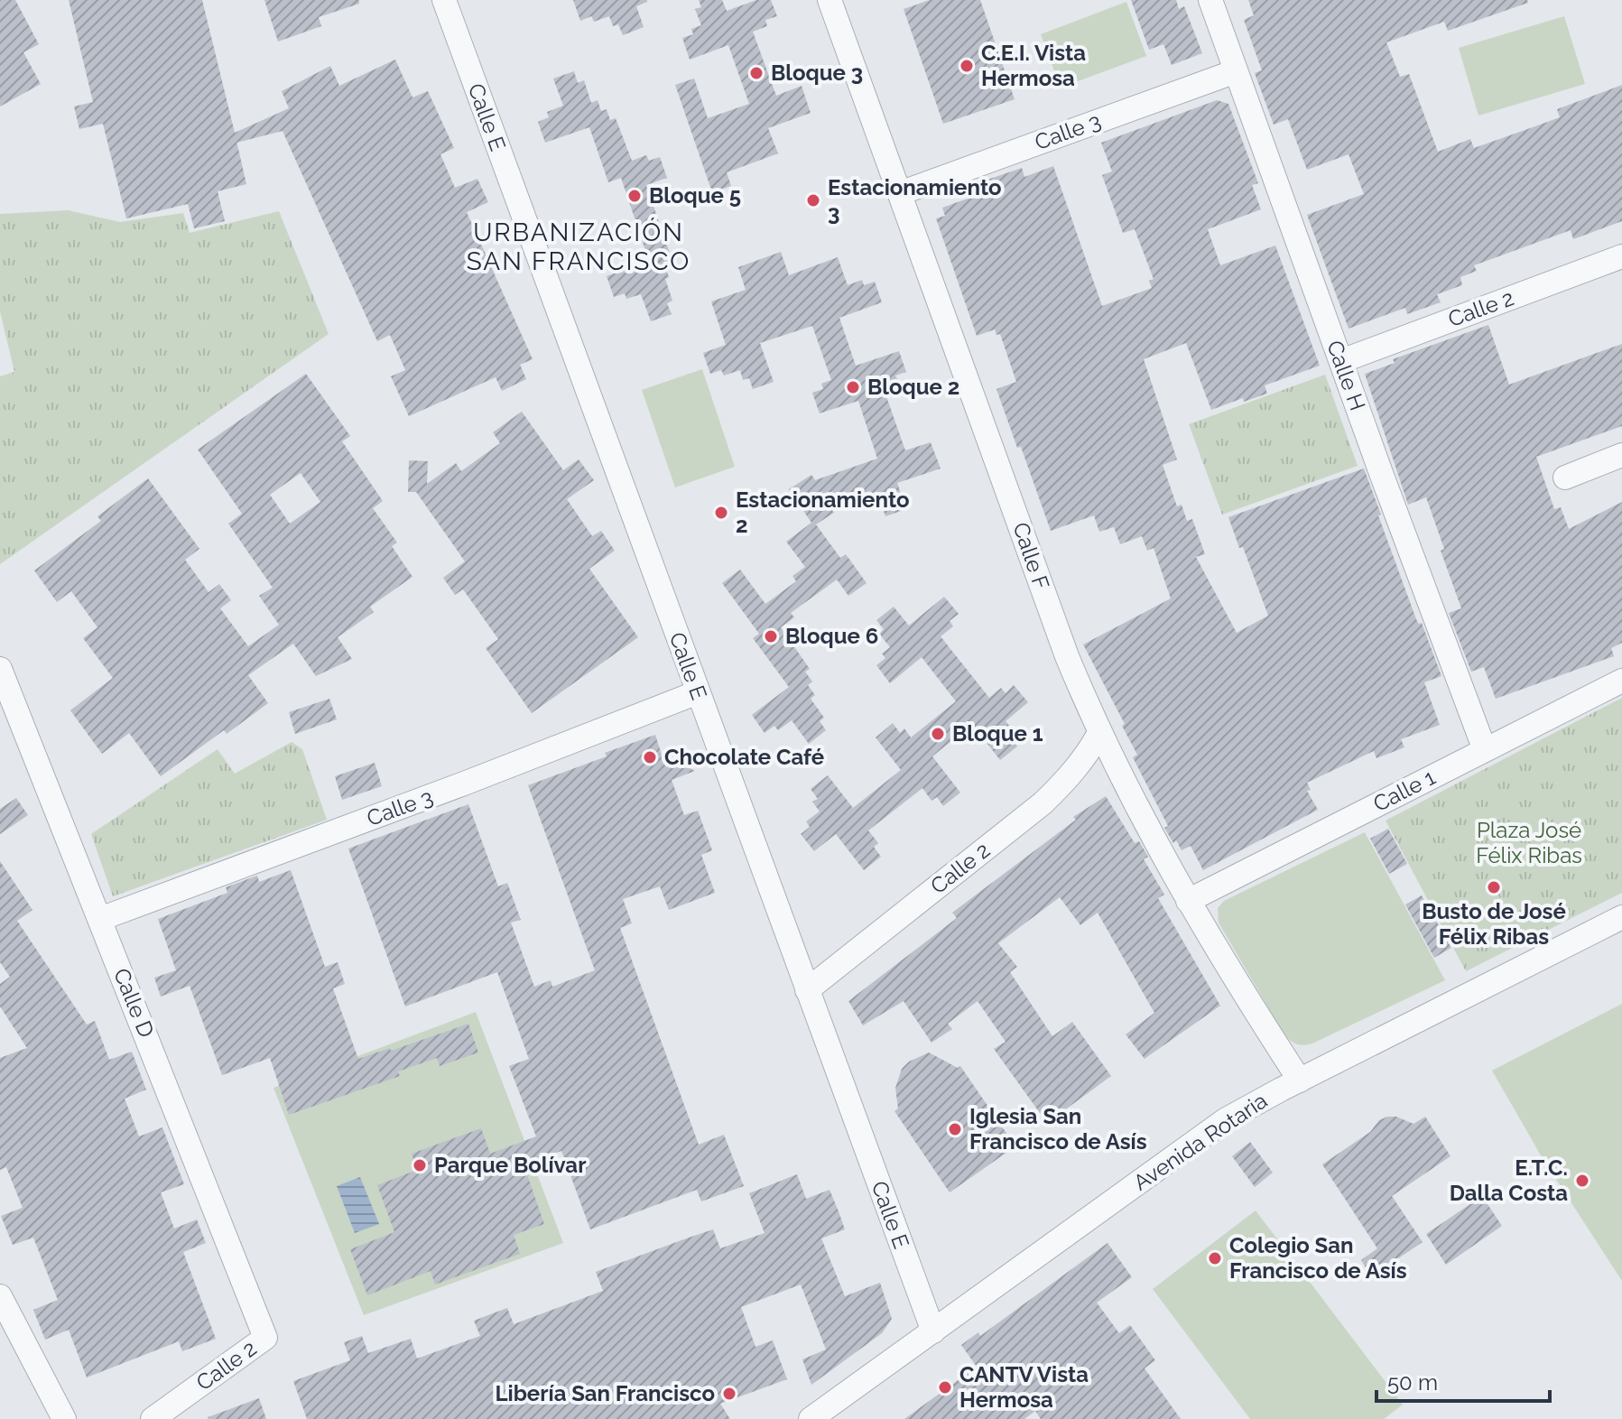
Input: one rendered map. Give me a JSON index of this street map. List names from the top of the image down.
{
  "streets": {
    "street": [
      "Calle E",
      "Calle 3",
      "Calle 2",
      "Calle H",
      "Calle F",
      "Calle 1",
      "Calle D",
      "Avenida Rotaria"
    ]
  },
  "crossings": [
    ["Calle E", "Calle 3"],
    ["Calle E", "Calle 2"],
    ["Calle E", "Avenida Rotaria"],
    ["Calle 3", "Calle H"],
    ["Calle 3", "Calle F"],
    ["Calle 3", "Calle D"],
    ["Calle 2", "Calle H"],
    ["Calle 2", "Calle F"],
    ["Calle 2", "Calle D"],
    ["Calle H", "Calle 1"],
    ["Calle F", "Calle 1"],
    ["Calle F", "Avenida Rotaria"]
  ],
  "districts": ["URBANIZACIÓN SAN FRANCISCO"],
  "parks": ["Plaza José Félix Ribas"],
  "places": [
    "C.E.I. Vista Hermosa",
    "Bloque 3",
    "Bloque 5",
    "Estacionamiento 3",
    "Bloque 2",
    "Estacionamiento 2",
    "Bloque 6",
    "Bloque 1",
    "Chocolate Café",
    "Busto de José Félix Ribas",
    "Iglesia San Francisco de Asís",
    "Parque Bolívar",
    "E.T.C. Dalla Costa",
    "Colegio San Francisco de Asís",
    "CANTV Vista Hermosa",
    "Libería San Francisco"
  ],
  "scale_bar": "50 m"
}
